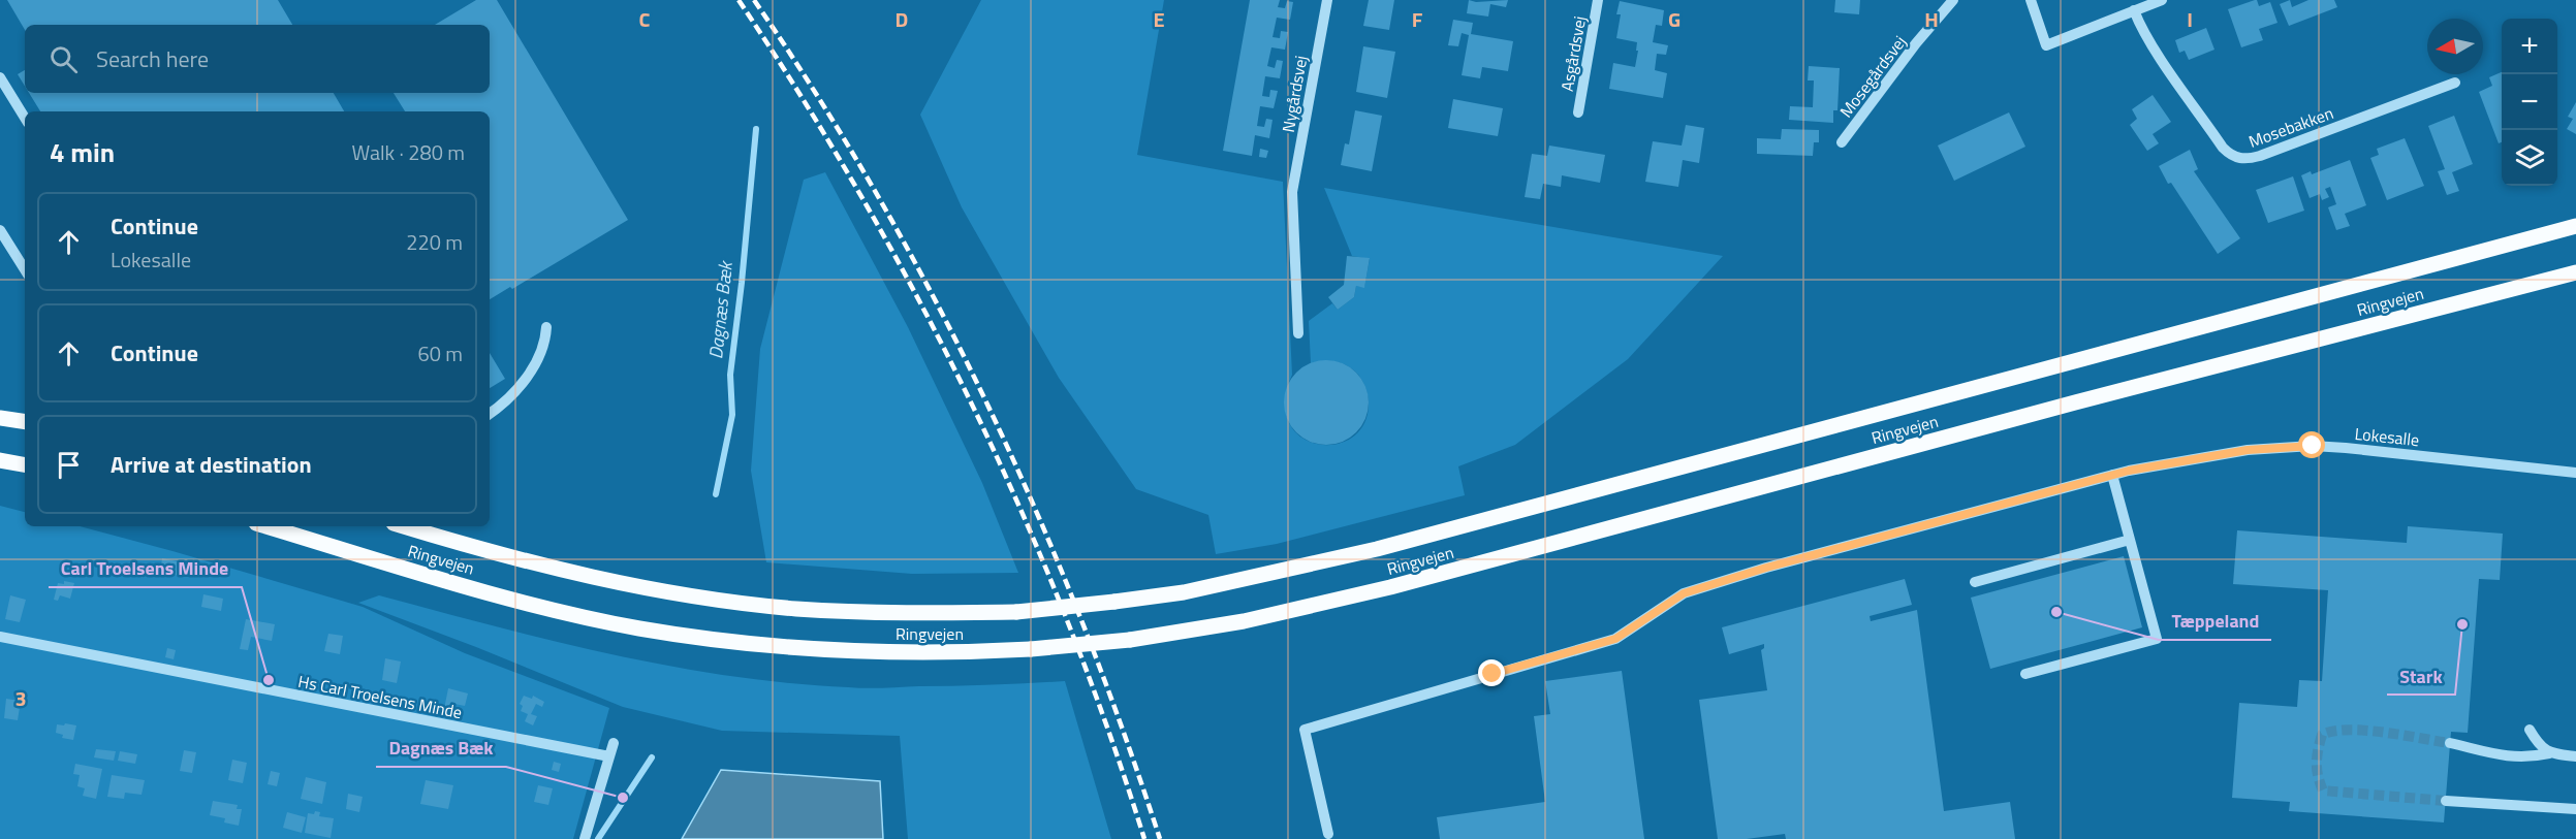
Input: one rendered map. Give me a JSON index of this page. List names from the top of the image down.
{
  "streets": {
    "main road": ["Ringvejen"],
    "street": [
      "Asgårdsvej",
      "Mosegårdsvej",
      "Nygårdsvej",
      "Mosebakken",
      "Lokesalle",
      "Hs Carl Troelsens Minde"
    ]
  },
  "water": ["Dagnæs Bæk"],
  "places": [
    "Tæppeland",
    "Stark",
    "Carl Troelsens Minde",
    "Dagnæs Bæk"
  ],
  "north": "left",
  "page": {
    "map_buttons": ["+", "−"],
    "search": "Search here",
    "heading": ["4 min", "Walk · 280 m"],
    "list": [
      ["Continue", "Lokesalle", "220 m"],
      ["Continue", "60 m"],
      "Arrive at destination"
    ]
  },
  "grid": {
    "columns": [
      "C",
      "D",
      "E",
      "F",
      "G",
      "H",
      "I"
    ],
    "rows": ["3"]
  }
}
